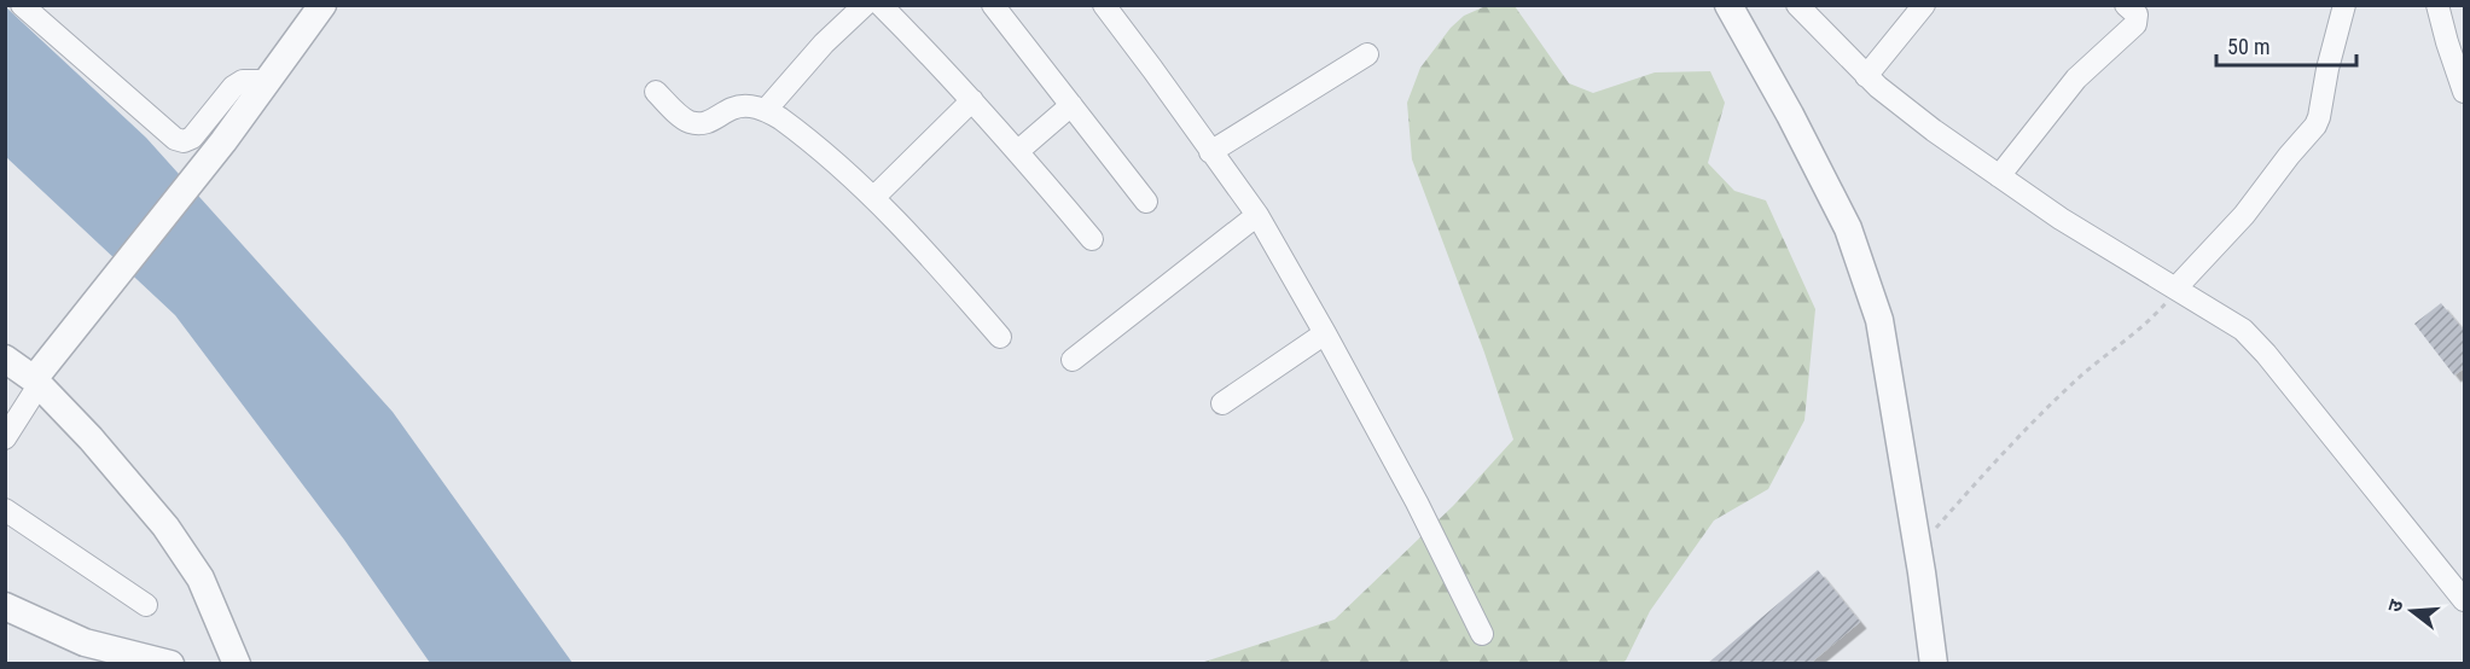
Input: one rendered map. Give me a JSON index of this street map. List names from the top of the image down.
{
  "scale_bar": "50 m",
  "north": "left"
}
